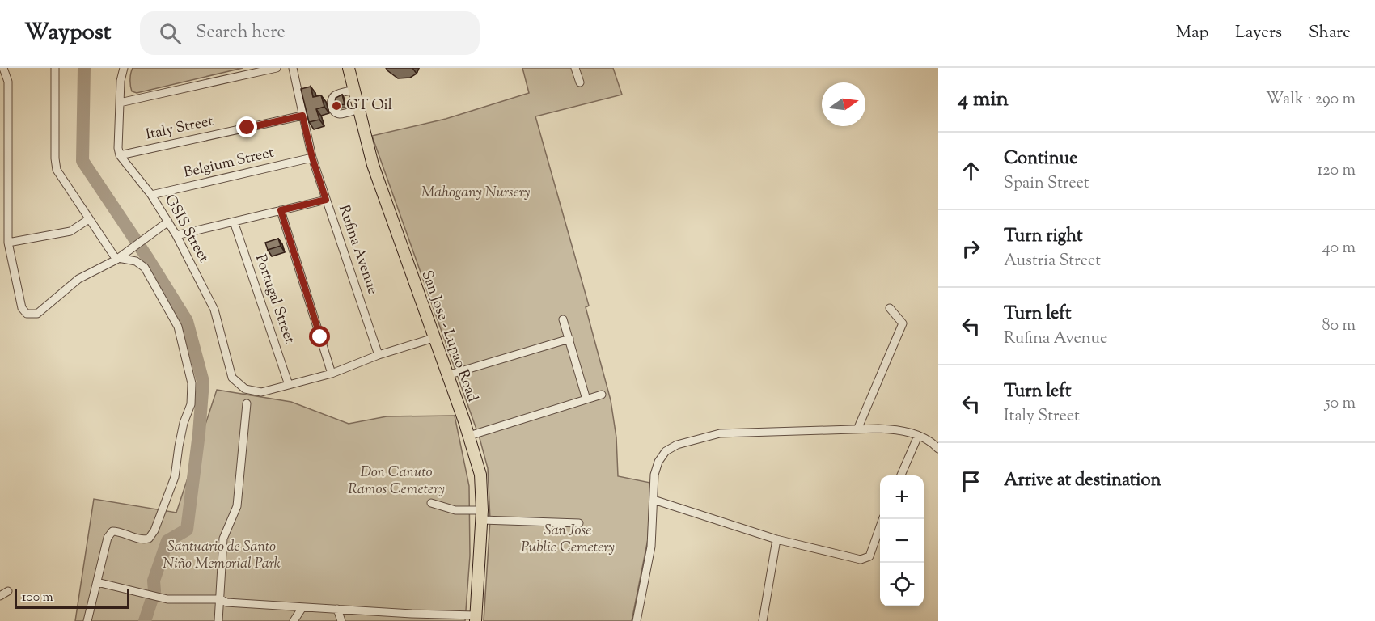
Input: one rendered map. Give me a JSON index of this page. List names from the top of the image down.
{
  "streets": {
    "highway": ["San Jose - Lupao Road"],
    "street": [
      "Italy Street",
      "Belgium Street",
      "GSIS Street",
      "Rufina Avenue",
      "Portugal Street"
    ]
  },
  "crossings": [
    ["Italy Street", "GSIS Street"],
    ["Italy Street", "Rufina Avenue"],
    ["Belgium Street", "GSIS Street"],
    ["Belgium Street", "Rufina Avenue"],
    ["GSIS Street", "Portugal Street"]
  ],
  "parks": [
    "Mahogany Nursery",
    "Don Canuto Ramos Cemetery",
    "San Jose Public Cemetery",
    "Santuario de Santo Niño Memorial Park"
  ],
  "places": ["GT Oil"],
  "scale_bar": "100 m",
  "north": "right",
  "page": {
    "header": "Waypost",
    "search": "Search here",
    "nav": ["Map", "Layers", "Share"],
    "heading": ["4 min", "Walk · 290 m"],
    "list": [
      ["Continue", "Spain Street", "120 m"],
      ["Turn right", "Austria Street", "40 m"],
      ["Turn left", "Rufina Avenue", "80 m"],
      ["Turn left", "Italy Street", "50 m"],
      "Arrive at destination"
    ],
    "map_buttons": ["+", "−"],
    "scale": "100 m"
  }
}
